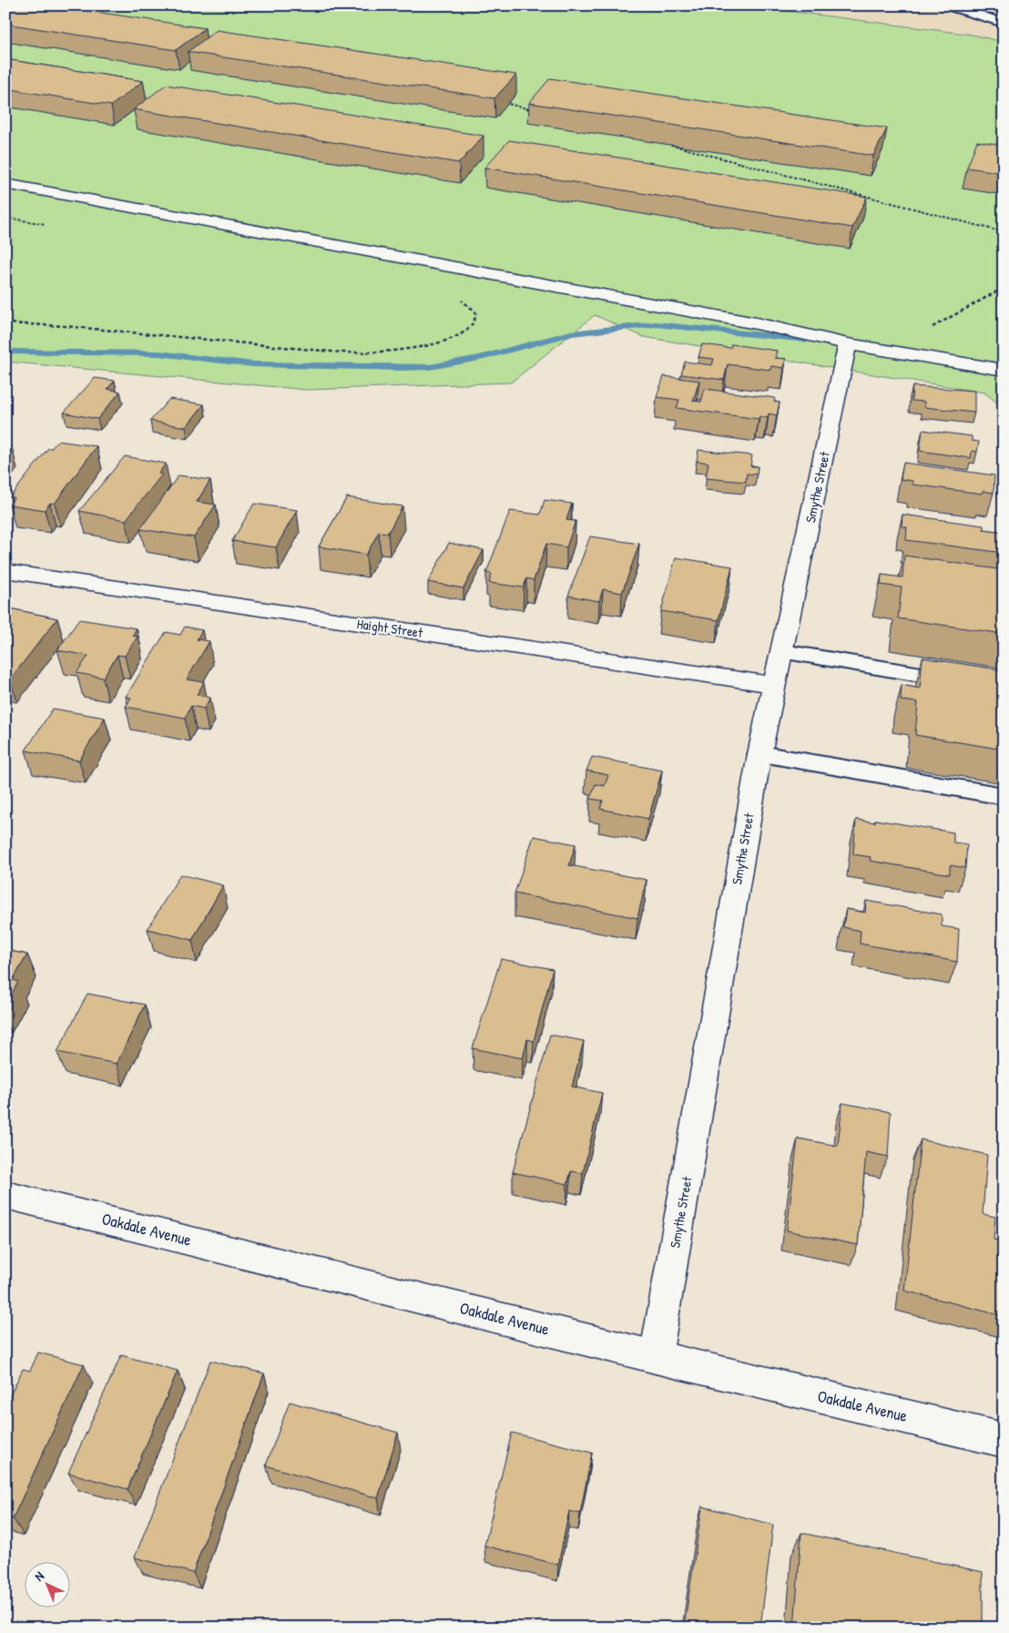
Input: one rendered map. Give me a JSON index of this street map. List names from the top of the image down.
{
  "streets": {
    "street": ["Smythe Street", "Haight Street", "Oakdale Avenue"]
  },
  "crossings": [
    ["Smythe Street", "Haight Street"],
    ["Smythe Street", "Oakdale Avenue"]
  ],
  "north": "top left"
}
